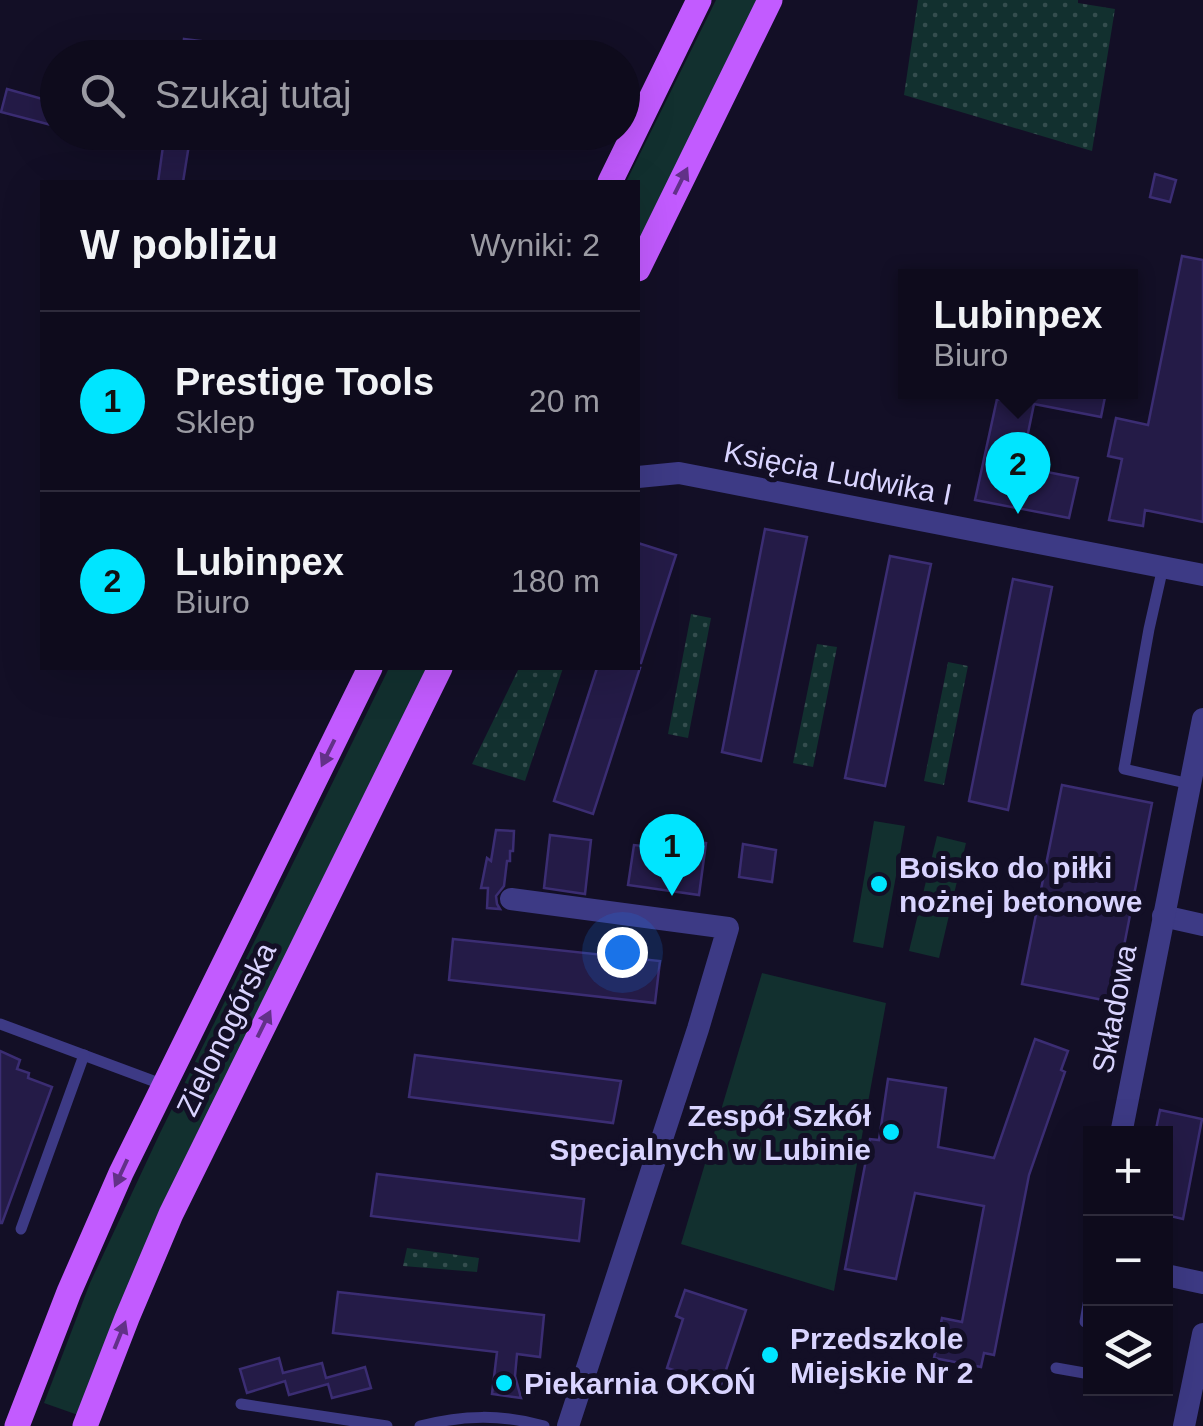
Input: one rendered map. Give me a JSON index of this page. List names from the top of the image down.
{
  "streets": {
    "main road": ["Zielonogórska"],
    "street": ["Księcia Ludwika I", "Składowa"]
  },
  "places": [
    "Boisko do piłki nożnej betonowe",
    "Zespół Szkół Specjalnych w Lubinie",
    "Przedszkole Miejskie Nr 2",
    "Piekarnia OKOŃ"
  ],
  "page": {
    "search": "Szukaj tutaj",
    "heading": ["W pobliżu", "Wyniki: 2"],
    "popup": ["Lubinpex", "Biuro"],
    "list": [
      {
        "mark": "1",
        "name": "Prestige Tools",
        "note": "Sklep",
        "value": "20 m"
      },
      {
        "mark": "2",
        "name": "Lubinpex",
        "note": "Biuro",
        "value": "180 m"
      }
    ],
    "pins": ["2", "1"],
    "map_buttons": ["+", "−"]
  }
}
